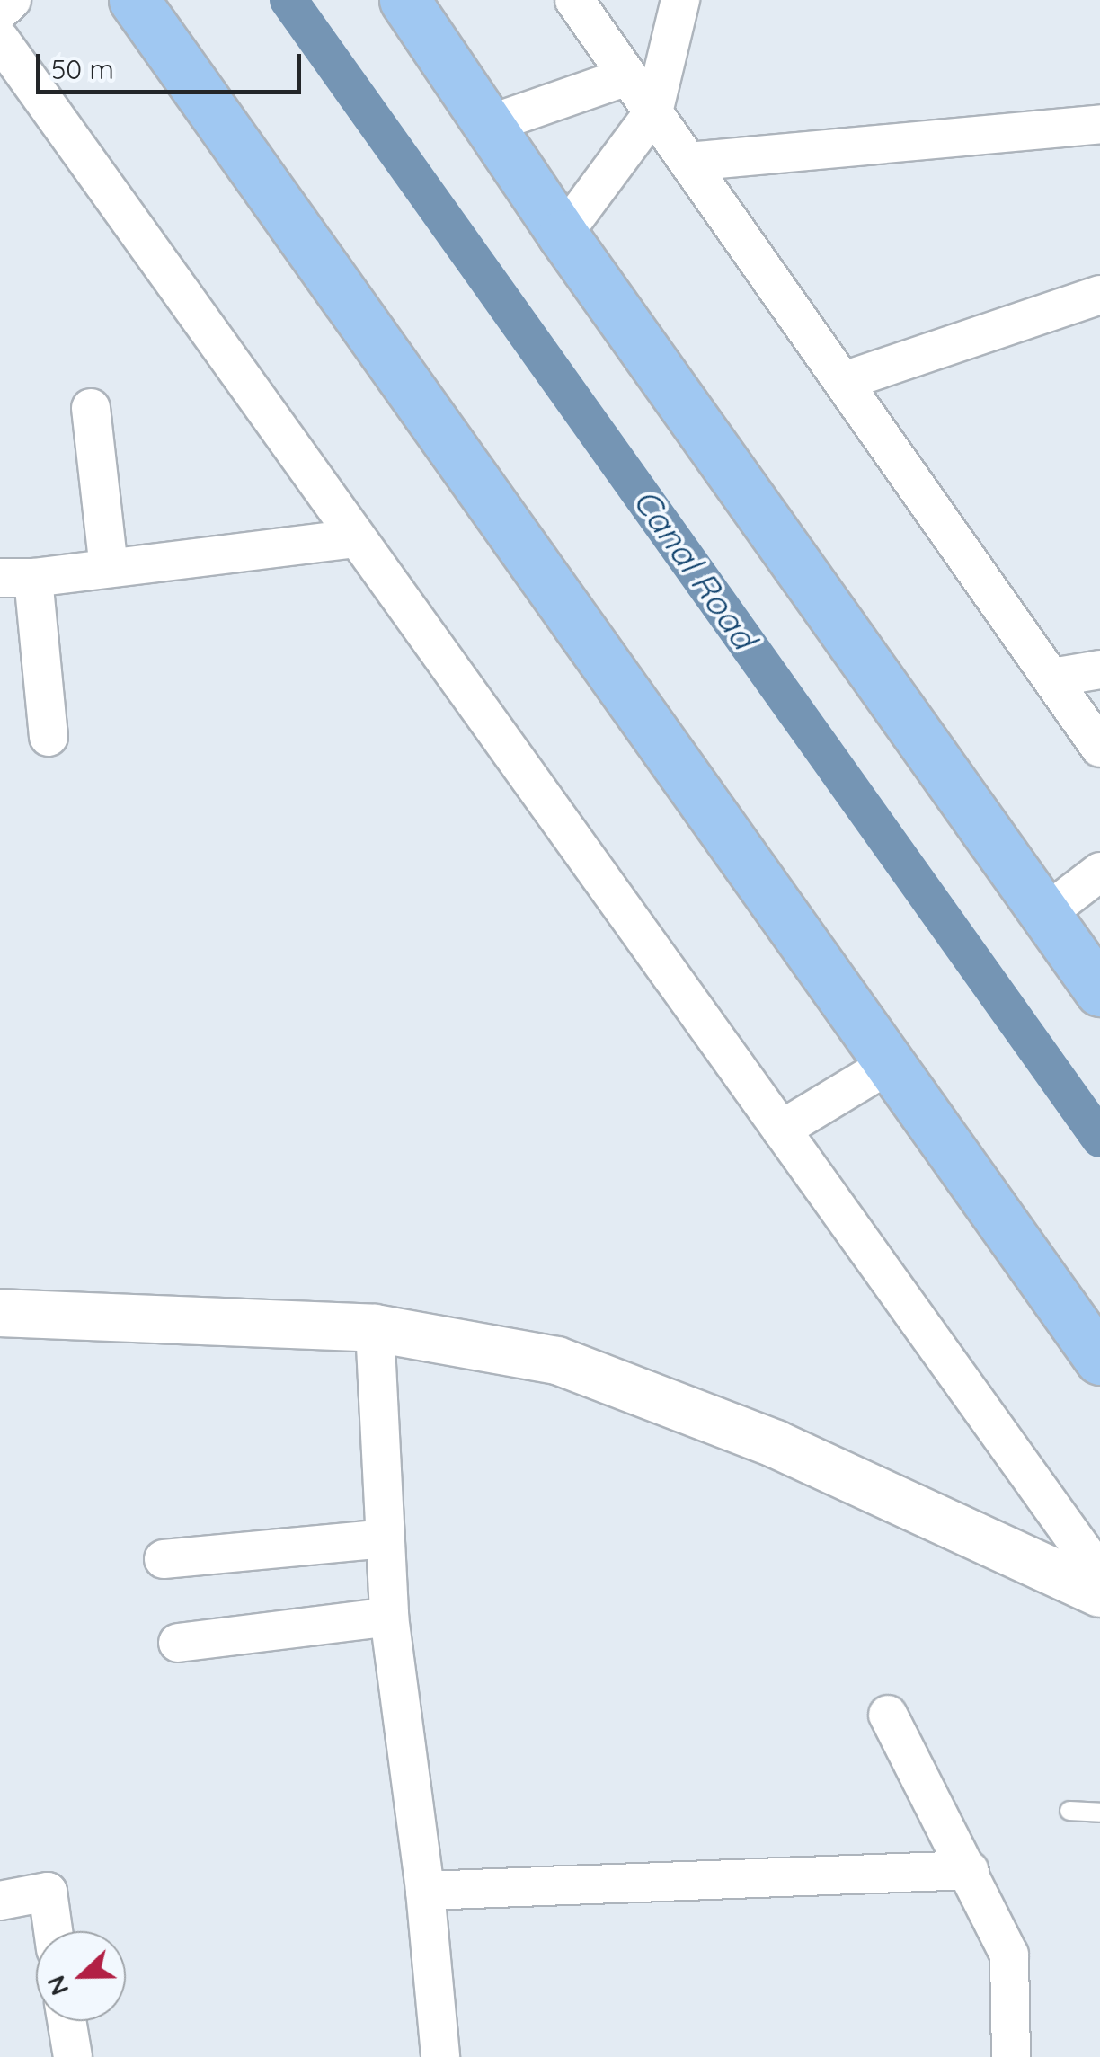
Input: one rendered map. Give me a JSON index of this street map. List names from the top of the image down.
{
  "water": ["Canal Road"],
  "scale_bar": "50 m",
  "north": "left"
}
